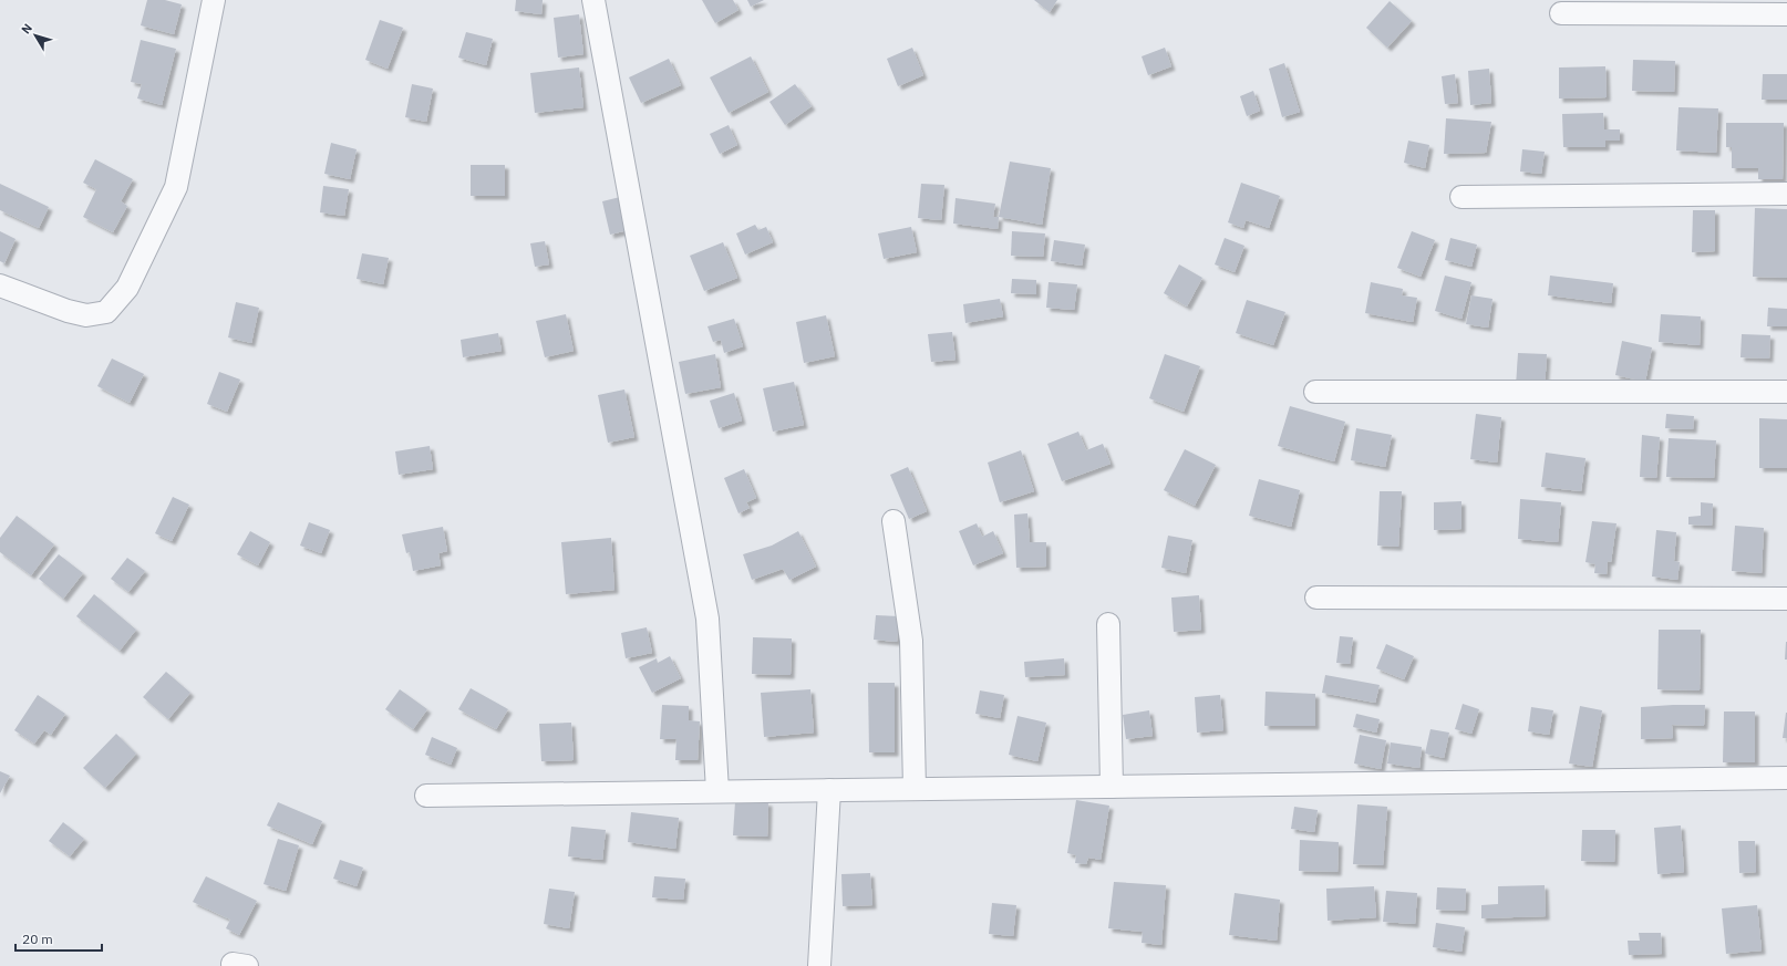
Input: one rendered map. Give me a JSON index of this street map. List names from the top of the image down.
{
  "scale_bar": "20 m",
  "north": "top left"
}
